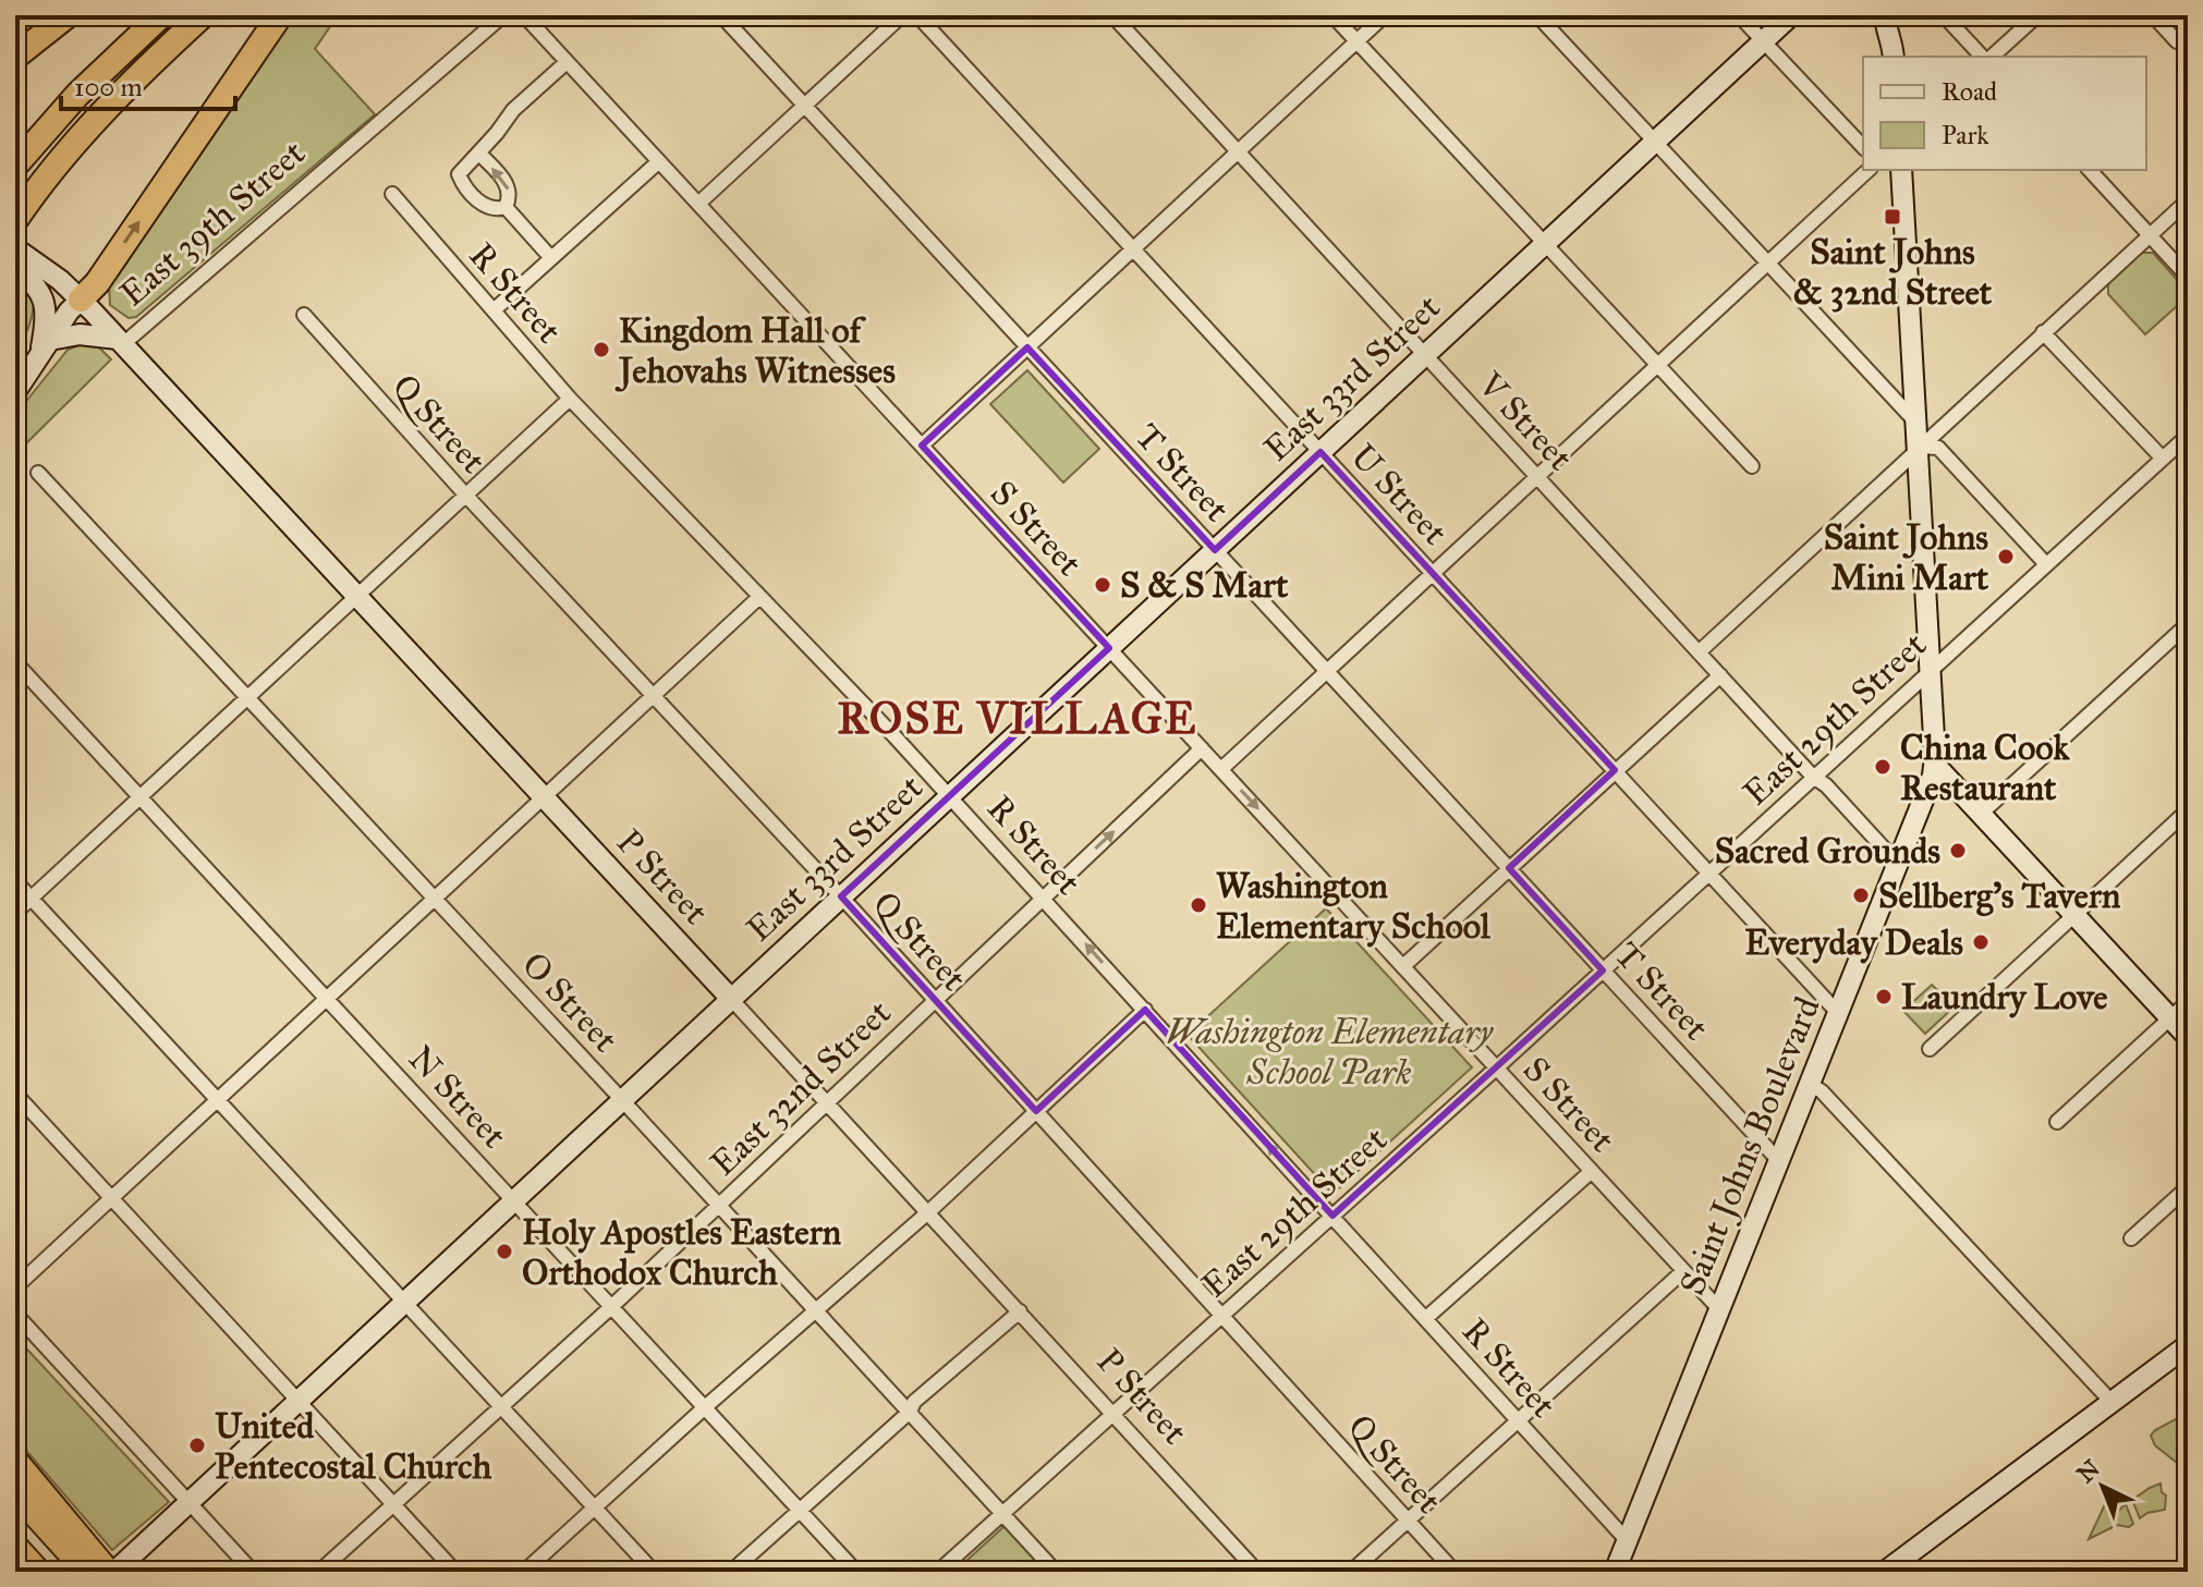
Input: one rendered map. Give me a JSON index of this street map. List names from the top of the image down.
{
  "streets": {
    "street": [
      "East 39th Street",
      "R Street",
      "East 33rd Street",
      "V Street",
      "Q Street",
      "T Street",
      "U Street",
      "S Street",
      "East 29th Street",
      "P Street",
      "O Street",
      "East 32nd Street",
      "N Street",
      "Saint Johns Boulevard"
    ]
  },
  "crossings": [
    ["East 39th Street", "P Street"],
    ["R Street", "East 33rd Street"],
    ["R Street", "East 29th Street"],
    ["R Street", "East 32nd Street"],
    ["R Street", "Saint Johns Boulevard"],
    ["East 33rd Street", "V Street"],
    ["East 33rd Street", "Q Street"],
    ["East 33rd Street", "T Street"],
    ["East 33rd Street", "U Street"],
    ["East 33rd Street", "S Street"],
    ["East 33rd Street", "P Street"],
    ["East 33rd Street", "O Street"],
    ["East 33rd Street", "N Street"],
    ["V Street", "East 29th Street"],
    ["V Street", "Saint Johns Boulevard"],
    ["Q Street", "East 29th Street"],
    ["Q Street", "East 32nd Street"],
    ["T Street", "East 29th Street"],
    ["T Street", "Saint Johns Boulevard"],
    ["U Street", "East 29th Street"],
    ["U Street", "Saint Johns Boulevard"],
    ["S Street", "East 29th Street"],
    ["S Street", "East 32nd Street"],
    ["S Street", "Saint Johns Boulevard"],
    ["East 29th Street", "P Street"],
    ["East 29th Street", "O Street"],
    ["East 29th Street", "Saint Johns Boulevard"],
    ["P Street", "East 32nd Street"],
    ["O Street", "East 32nd Street"],
    ["East 32nd Street", "N Street"]
  ],
  "districts": ["ROSE VILLAGE"],
  "parks": ["Washington Elementary School Park"],
  "places": {
    "transit": ["Saint Johns & 32nd Street"],
    "other": [
      "Kingdom Hall of Jehovahs Witnesses",
      "Saint Johns Mini Mart",
      "S & S Mart",
      "China Cook Restaurant",
      "Sacred Grounds",
      "Sellberg's Tavern",
      "Washington Elementary School",
      "Everyday Deals",
      "Laundry Love",
      "Holy Apostles Eastern Orthodox Church",
      "United Pentecostal Church"
    ]
  },
  "legend": ["Road", "Park"],
  "scale_bar": "100 m",
  "north": "top left"
}
